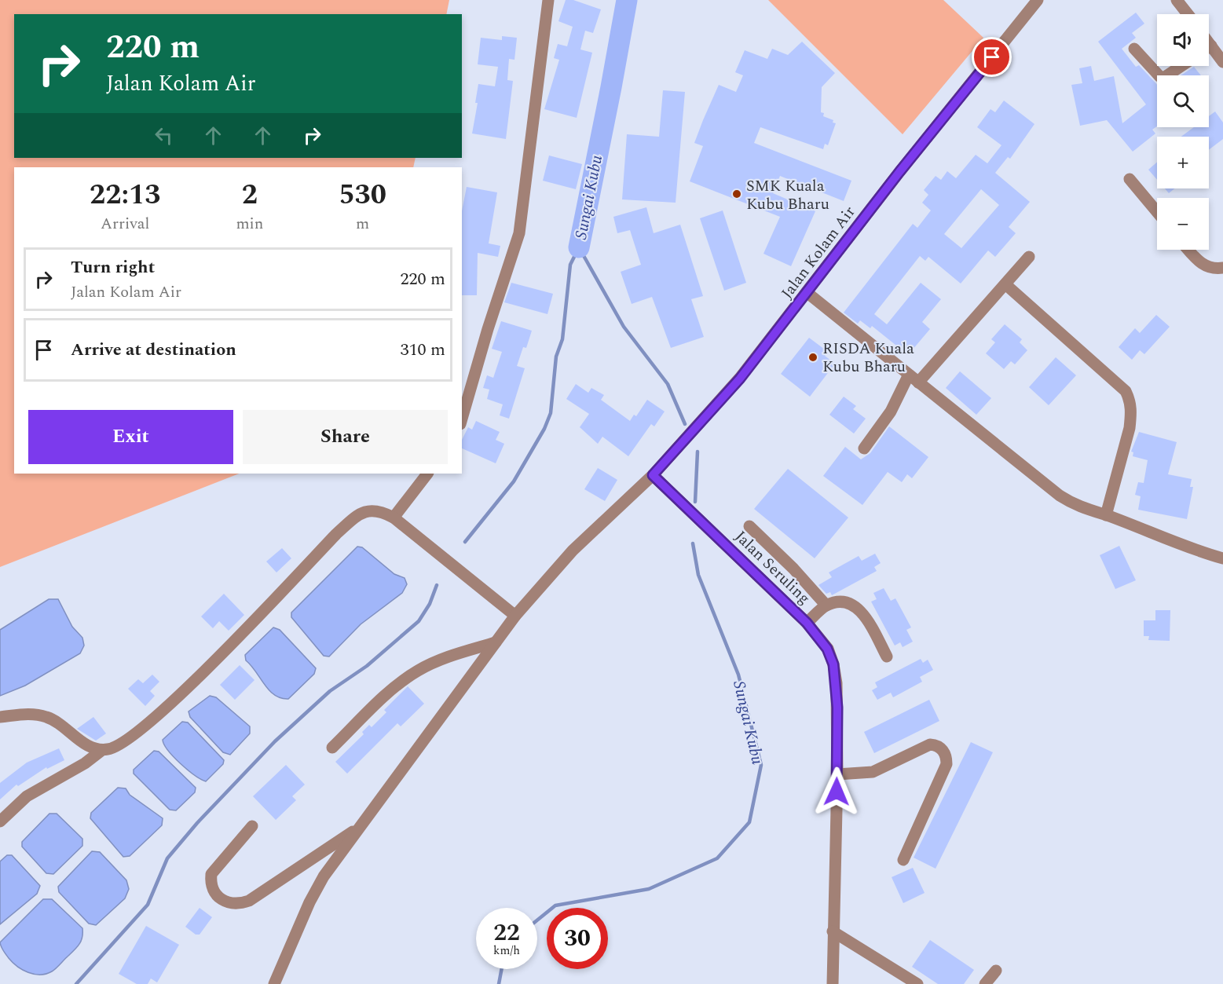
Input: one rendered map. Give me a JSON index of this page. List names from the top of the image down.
{
  "streets": {
    "street": ["Jalan Kolam Air", "Jalan Seruling"]
  },
  "crossings": [
    ["Jalan Kolam Air", "Jalan Seruling"]
  ],
  "water": ["Sungai Kubu"],
  "places": ["SMK Kuala Kubu Bharu", "RISDA Kuala Kubu Bharu"],
  "page": {
    "map_buttons": ["+", "−"],
    "turn": ["220 m", "Jalan Kolam Air"],
    "eta": [
      "22:13",
      "Arrival",
      "2",
      "min",
      "530",
      "m"
    ],
    "list": [
      {
        "name": "Turn right",
        "note": "Jalan Kolam Air",
        "value": "220 m"
      },
      {
        "name": "Arrive at destination",
        "value": "310 m"
      }
    ],
    "buttons": ["Exit", "Share"],
    "speed": "22 km/h",
    "limit": "30"
  }
}
